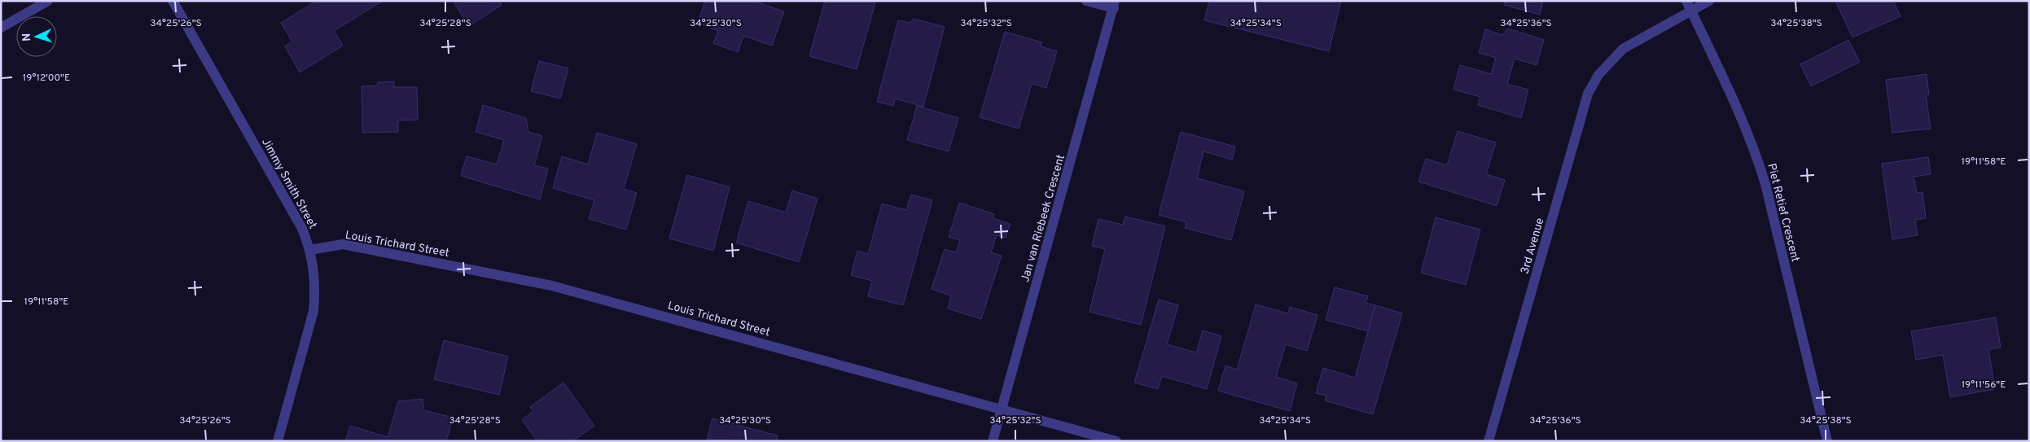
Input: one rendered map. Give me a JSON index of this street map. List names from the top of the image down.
{
  "streets": {
    "street": [
      "Jimmy Smith Street",
      "Piet Retief Crescent",
      "Jan van Riebeek Crescent",
      "Louis Trichard Street",
      "3rd Avenue"
    ]
  },
  "crossings": [
    ["Jimmy Smith Street", "Louis Trichard Street"],
    ["Piet Retief Crescent", "3rd Avenue"],
    ["Jan van Riebeek Crescent", "Louis Trichard Street"]
  ],
  "north": "left",
  "coordinates": [
    "34°25'26\"S",
    "34°25'28\"S",
    "34°25'30\"S",
    "34°25'32\"S",
    "34°25'34\"S",
    "34°25'36\"S",
    "34°25'38\"S",
    "19°12'00\"E",
    "19°11'58\"E",
    "19°11'56\"E"
  ]
}
